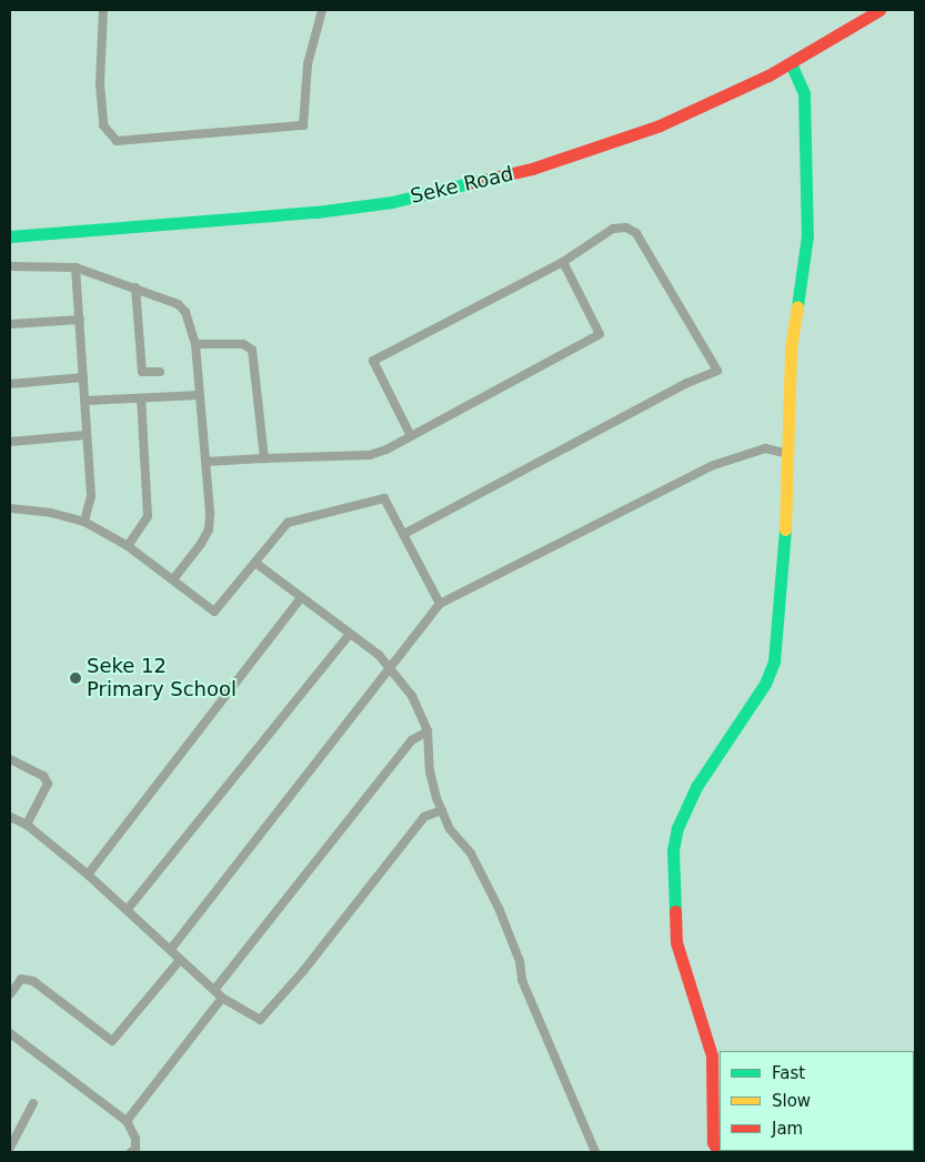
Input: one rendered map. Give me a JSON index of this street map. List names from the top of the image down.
{
  "streets": {
    "street": ["Seke Road"]
  },
  "places": ["Seke 12 Primary School"],
  "legend": ["Fast", "Slow", "Jam"]
}
